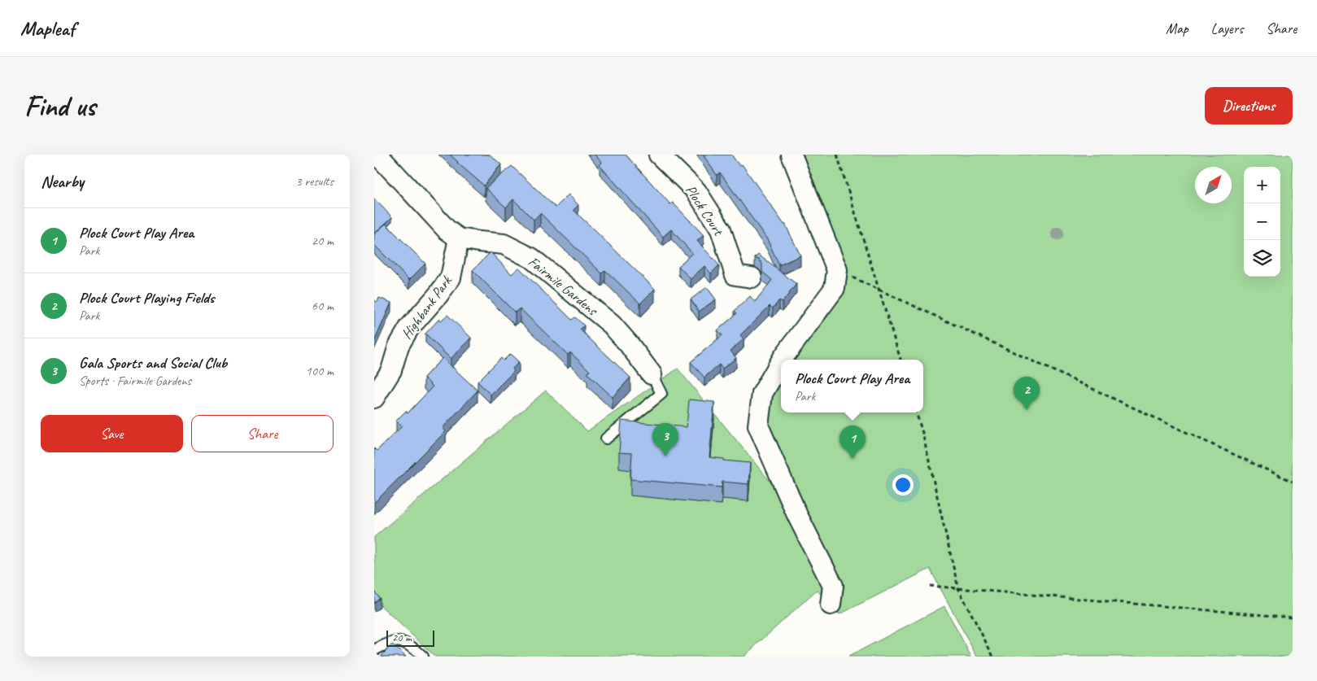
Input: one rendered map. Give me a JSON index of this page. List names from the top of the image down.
{
  "streets": {
    "street": ["Plock Court", "Fairmile Gardens", "Highbank Park"]
  },
  "crossings": [
    ["Fairmile Gardens", "Highbank Park"]
  ],
  "scale_bar": "20 m",
  "north": "top right",
  "page": {
    "header": "Mapleaf",
    "nav": ["Map", "Layers", "Share"],
    "buttons": [
      "Directions",
      ["Save", "Share"]
    ],
    "title": "Find us",
    "heading": ["Nearby", "3 results"],
    "map_buttons": ["+", "−"],
    "list": [
      {
        "mark": "1",
        "name": "Plock Court Play Area",
        "note": "Park",
        "value": "20 m"
      },
      {
        "mark": "2",
        "name": "Plock Court Playing Fields",
        "note": "Park",
        "value": "60 m"
      },
      {
        "mark": "3",
        "name": "Gala Sports and Social Club",
        "note": "Sports · Fairmile Gardens",
        "value": "100 m"
      }
    ],
    "popup": ["Plock Court Play Area", "Park"],
    "pins": ["2", "3", "1"],
    "scale": "20 m"
  }
}
